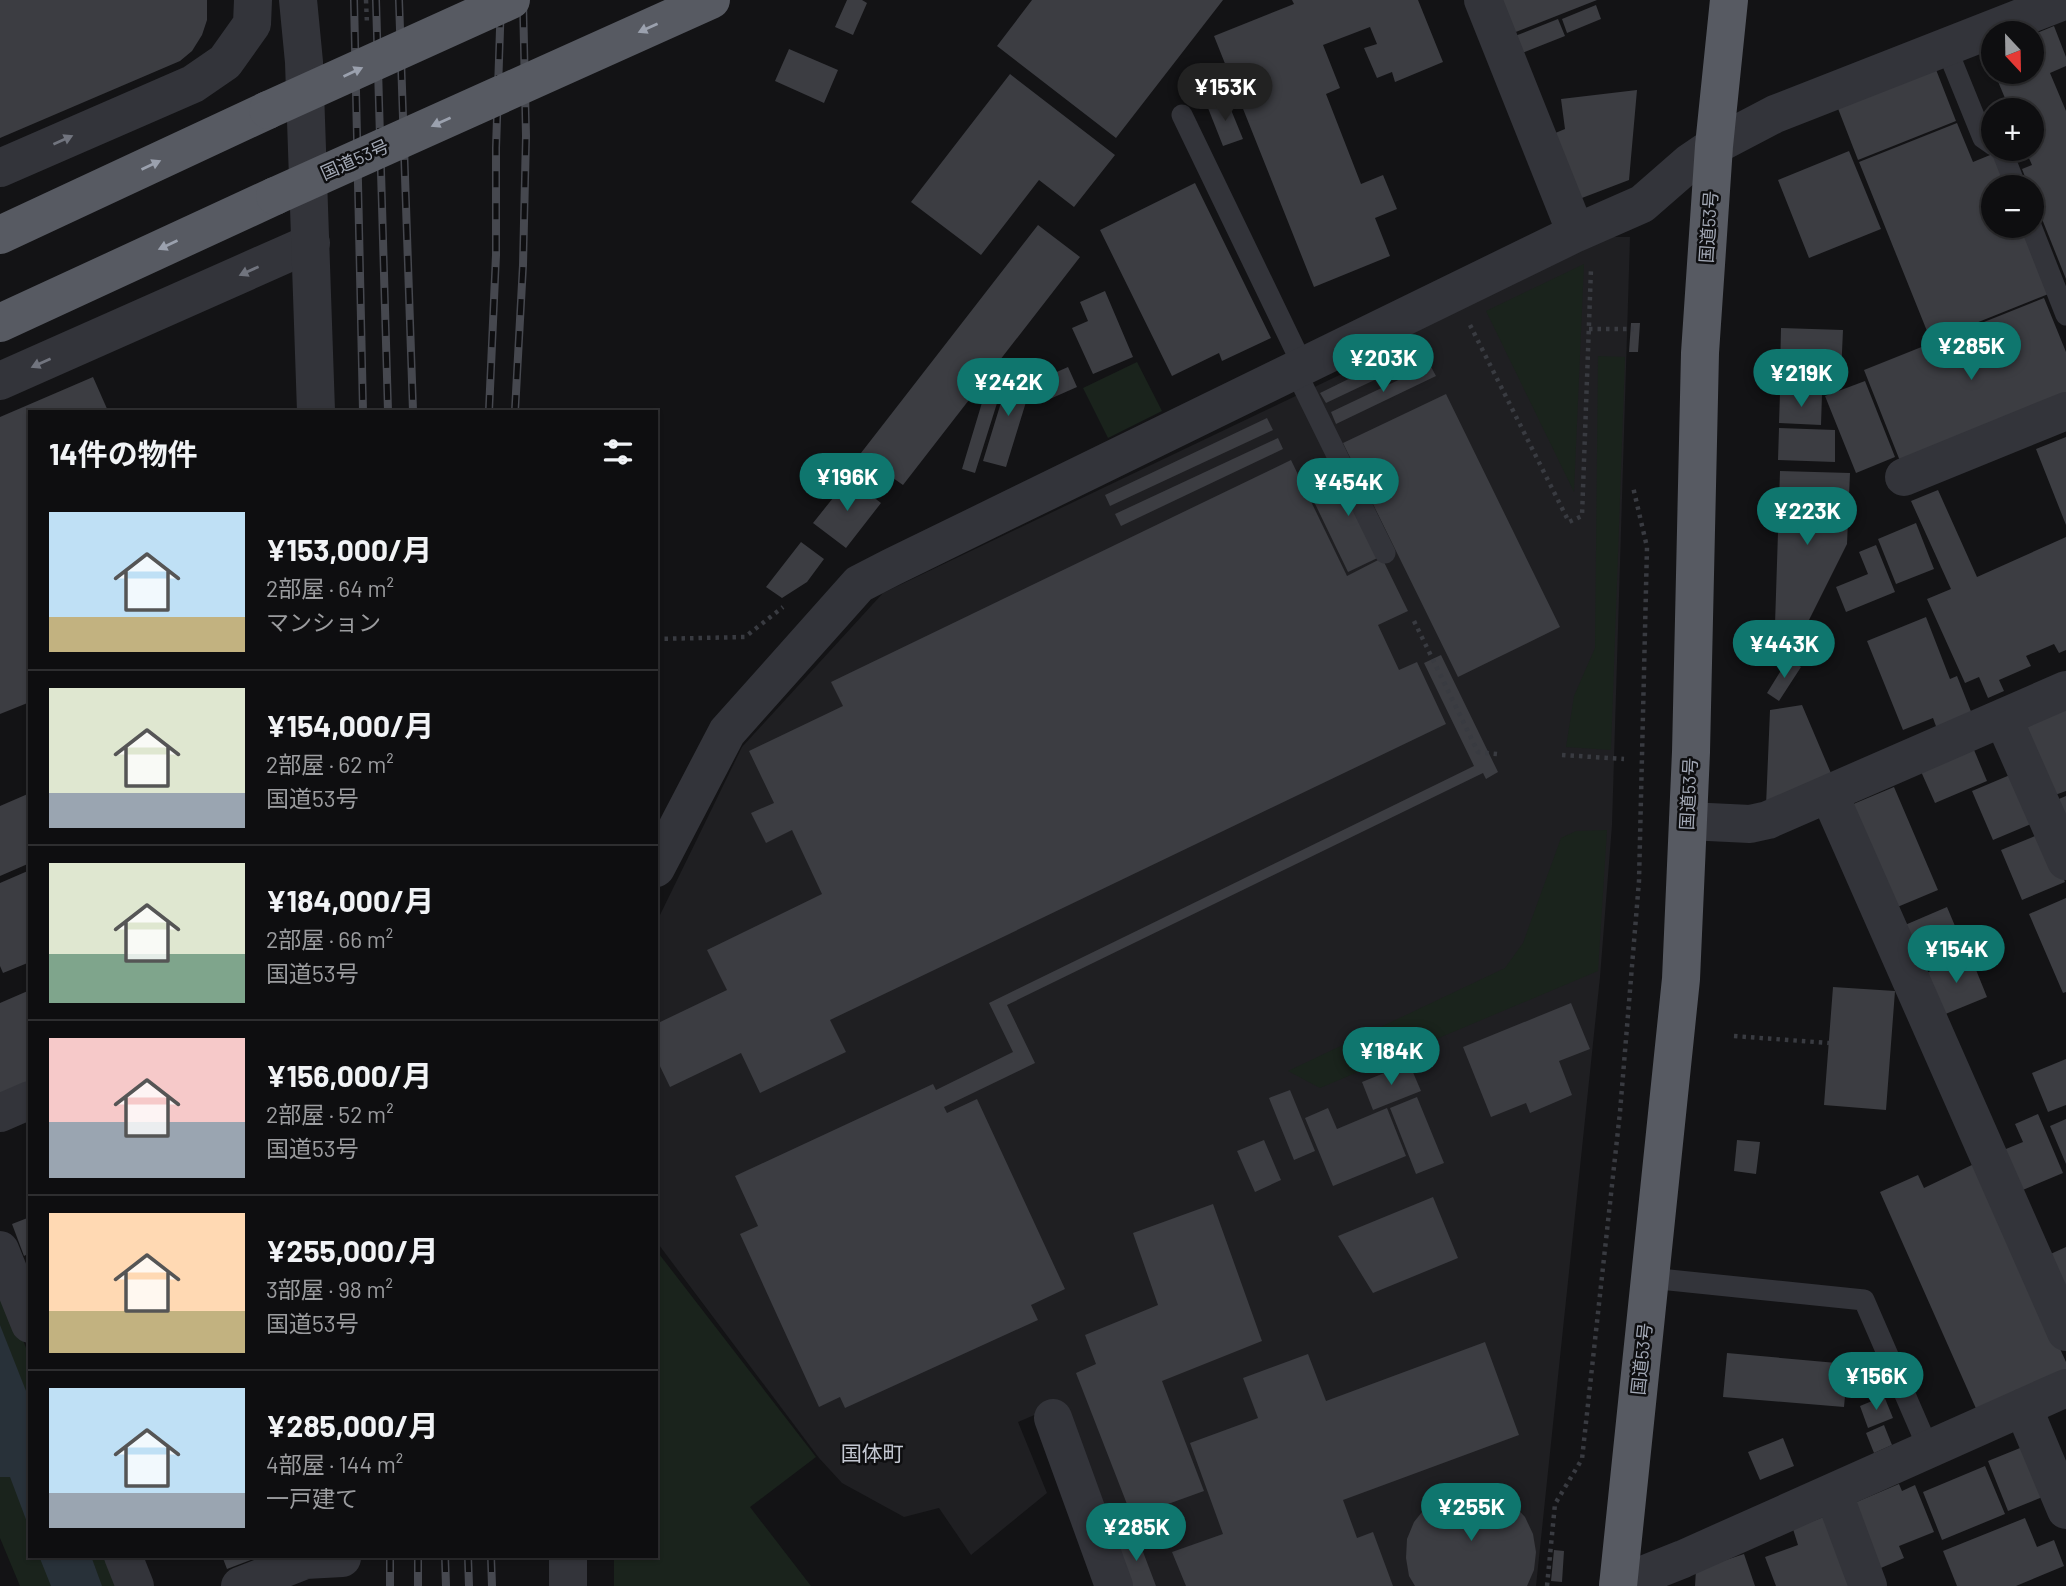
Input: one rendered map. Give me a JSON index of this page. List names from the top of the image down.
{
  "streets": {
    "highway": ["国道53号"]
  },
  "districts": ["国体町"],
  "north": "bottom",
  "page": {
    "map_buttons": ["+", "−"],
    "price": [
      "¥153K",
      "¥285K",
      "¥203K",
      "¥219K",
      "¥242K",
      "¥196K",
      "¥454K",
      "¥223K",
      "¥443K",
      "¥154K",
      "¥184K",
      "¥156K",
      "¥255K",
      "¥285K"
    ],
    "heading": "14件の物件",
    "list": [
      {
        "name": "¥153,000/月",
        "note": "2部屋 · 64 m² · マンション"
      },
      {
        "name": "¥154,000/月",
        "note": "2部屋 · 62 m² · 国道53号"
      },
      {
        "name": "¥184,000/月",
        "note": "2部屋 · 66 m² · 国道53号"
      },
      {
        "name": "¥156,000/月",
        "note": "2部屋 · 52 m² · 国道53号"
      },
      {
        "name": "¥255,000/月",
        "note": "3部屋 · 98 m² · 国道53号"
      },
      {
        "name": "¥285,000/月",
        "note": "4部屋 · 144 m² · 一戸建て"
      }
    ]
  }
}
